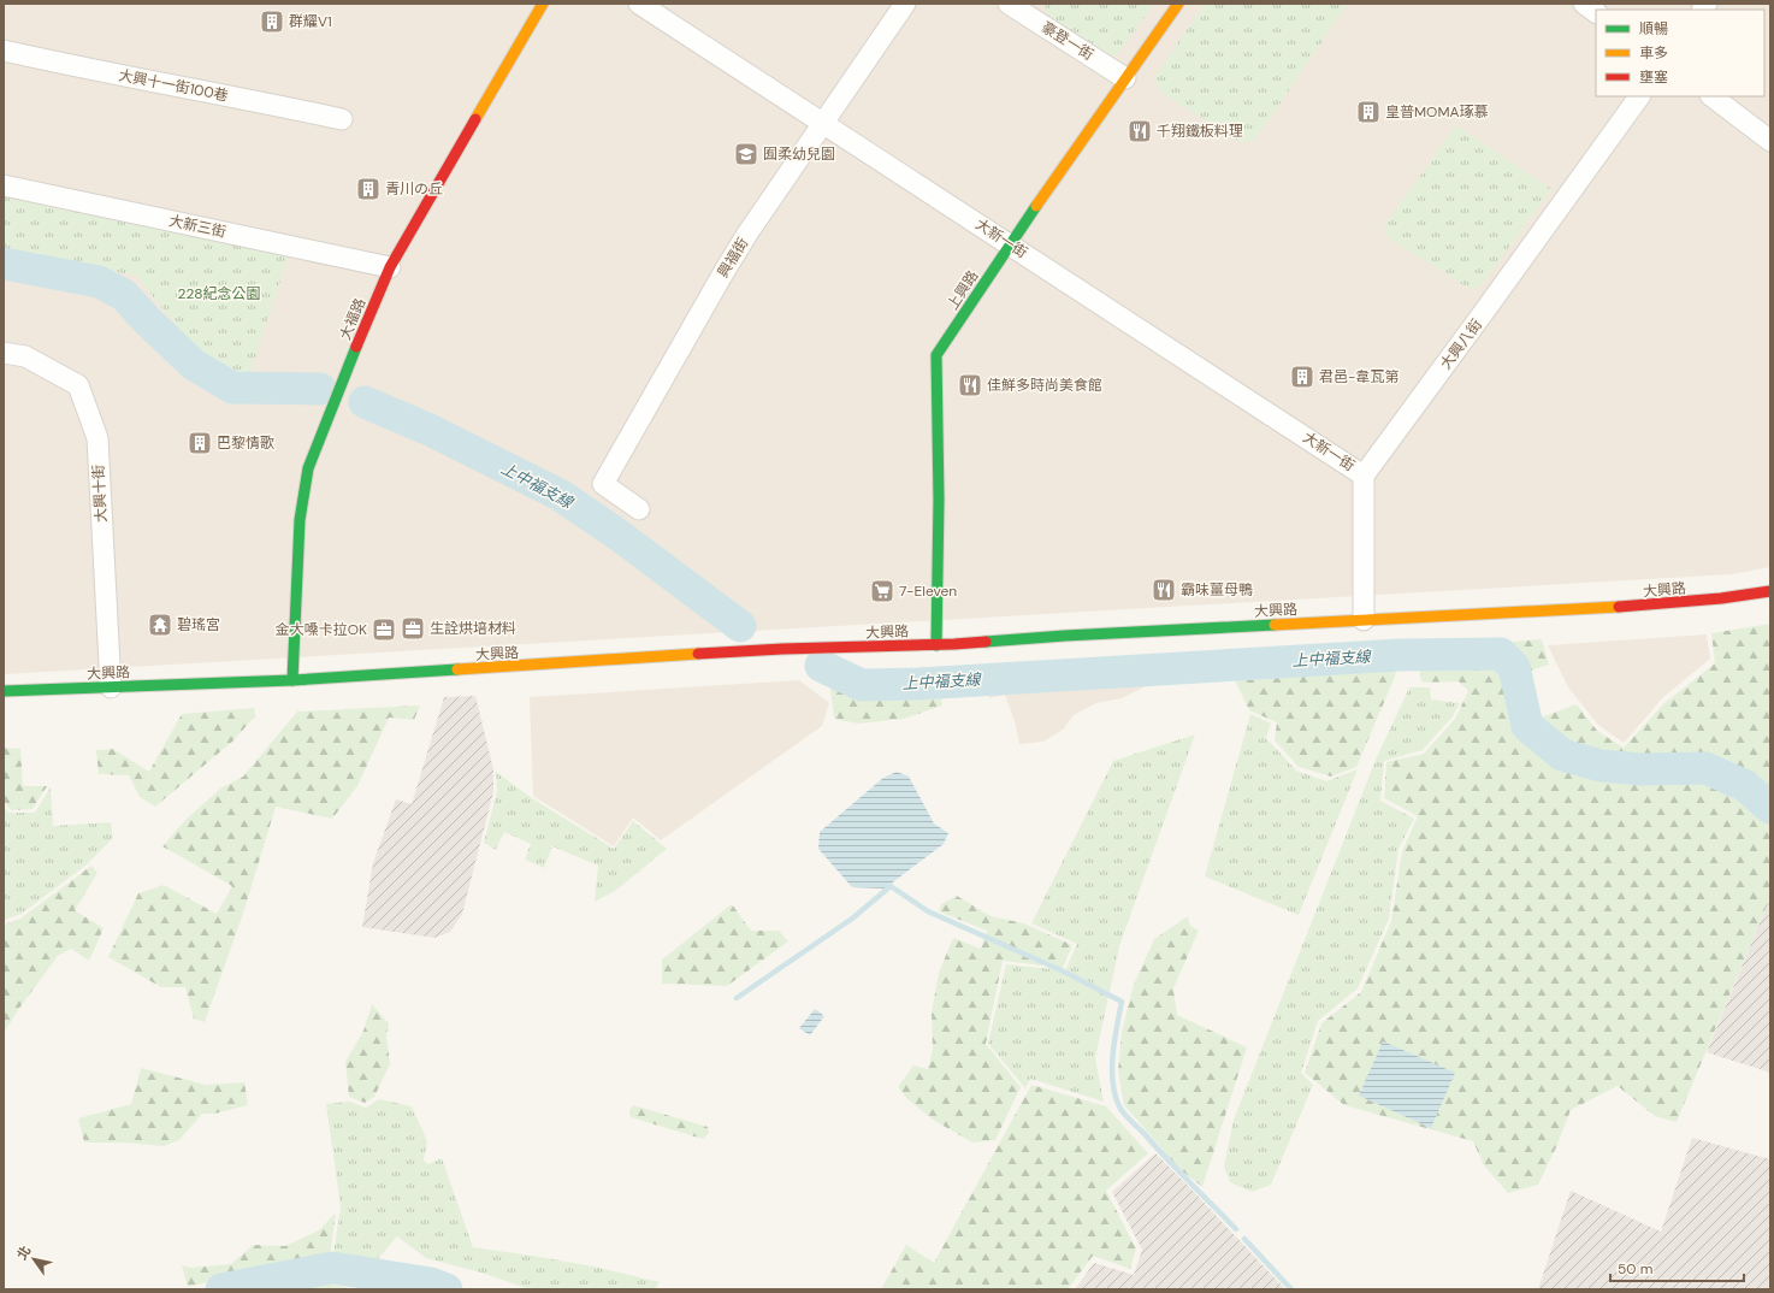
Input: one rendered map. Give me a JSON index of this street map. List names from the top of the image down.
{
  "streets": {
    "street": [
      "豪登一街",
      "大興十一街100巷",
      "大新三街",
      "大新一街",
      "興福街",
      "上興路",
      "大福路",
      "大興八街",
      "大興十街",
      "大興路"
    ]
  },
  "crossings": [
    ["豪登一街", "上興路"],
    ["大新三街", "大福路"],
    ["大新一街", "興福街"],
    ["大新一街", "上興路"],
    ["大新一街", "大興八街"],
    ["上興路", "大興路"],
    ["大福路", "大興路"],
    ["大興十街", "大興路"]
  ],
  "water": ["上中福支線"],
  "parks": ["228紀念公園"],
  "places": {
    "building": [
      "群耀V1",
      "皇普MOMA琢慕",
      "青川の丘",
      "君邑-韋瓦第",
      "巴黎情歌"
    ],
    "restaurant": ["千翔鐵板料理", "佳鮮多時尚美食館", "霸味薑母鴨"],
    "school or university": ["囿柔幼兒園"],
    "supermarket": ["7-Eleven"],
    "temple": ["碧瑤宮"],
    "office": ["生詮烘培材料", "金大嗓卡拉OK"]
  },
  "legend": ["順暢", "車多", "壅塞"],
  "scale_bar": "50 m",
  "north": "top left"
}
